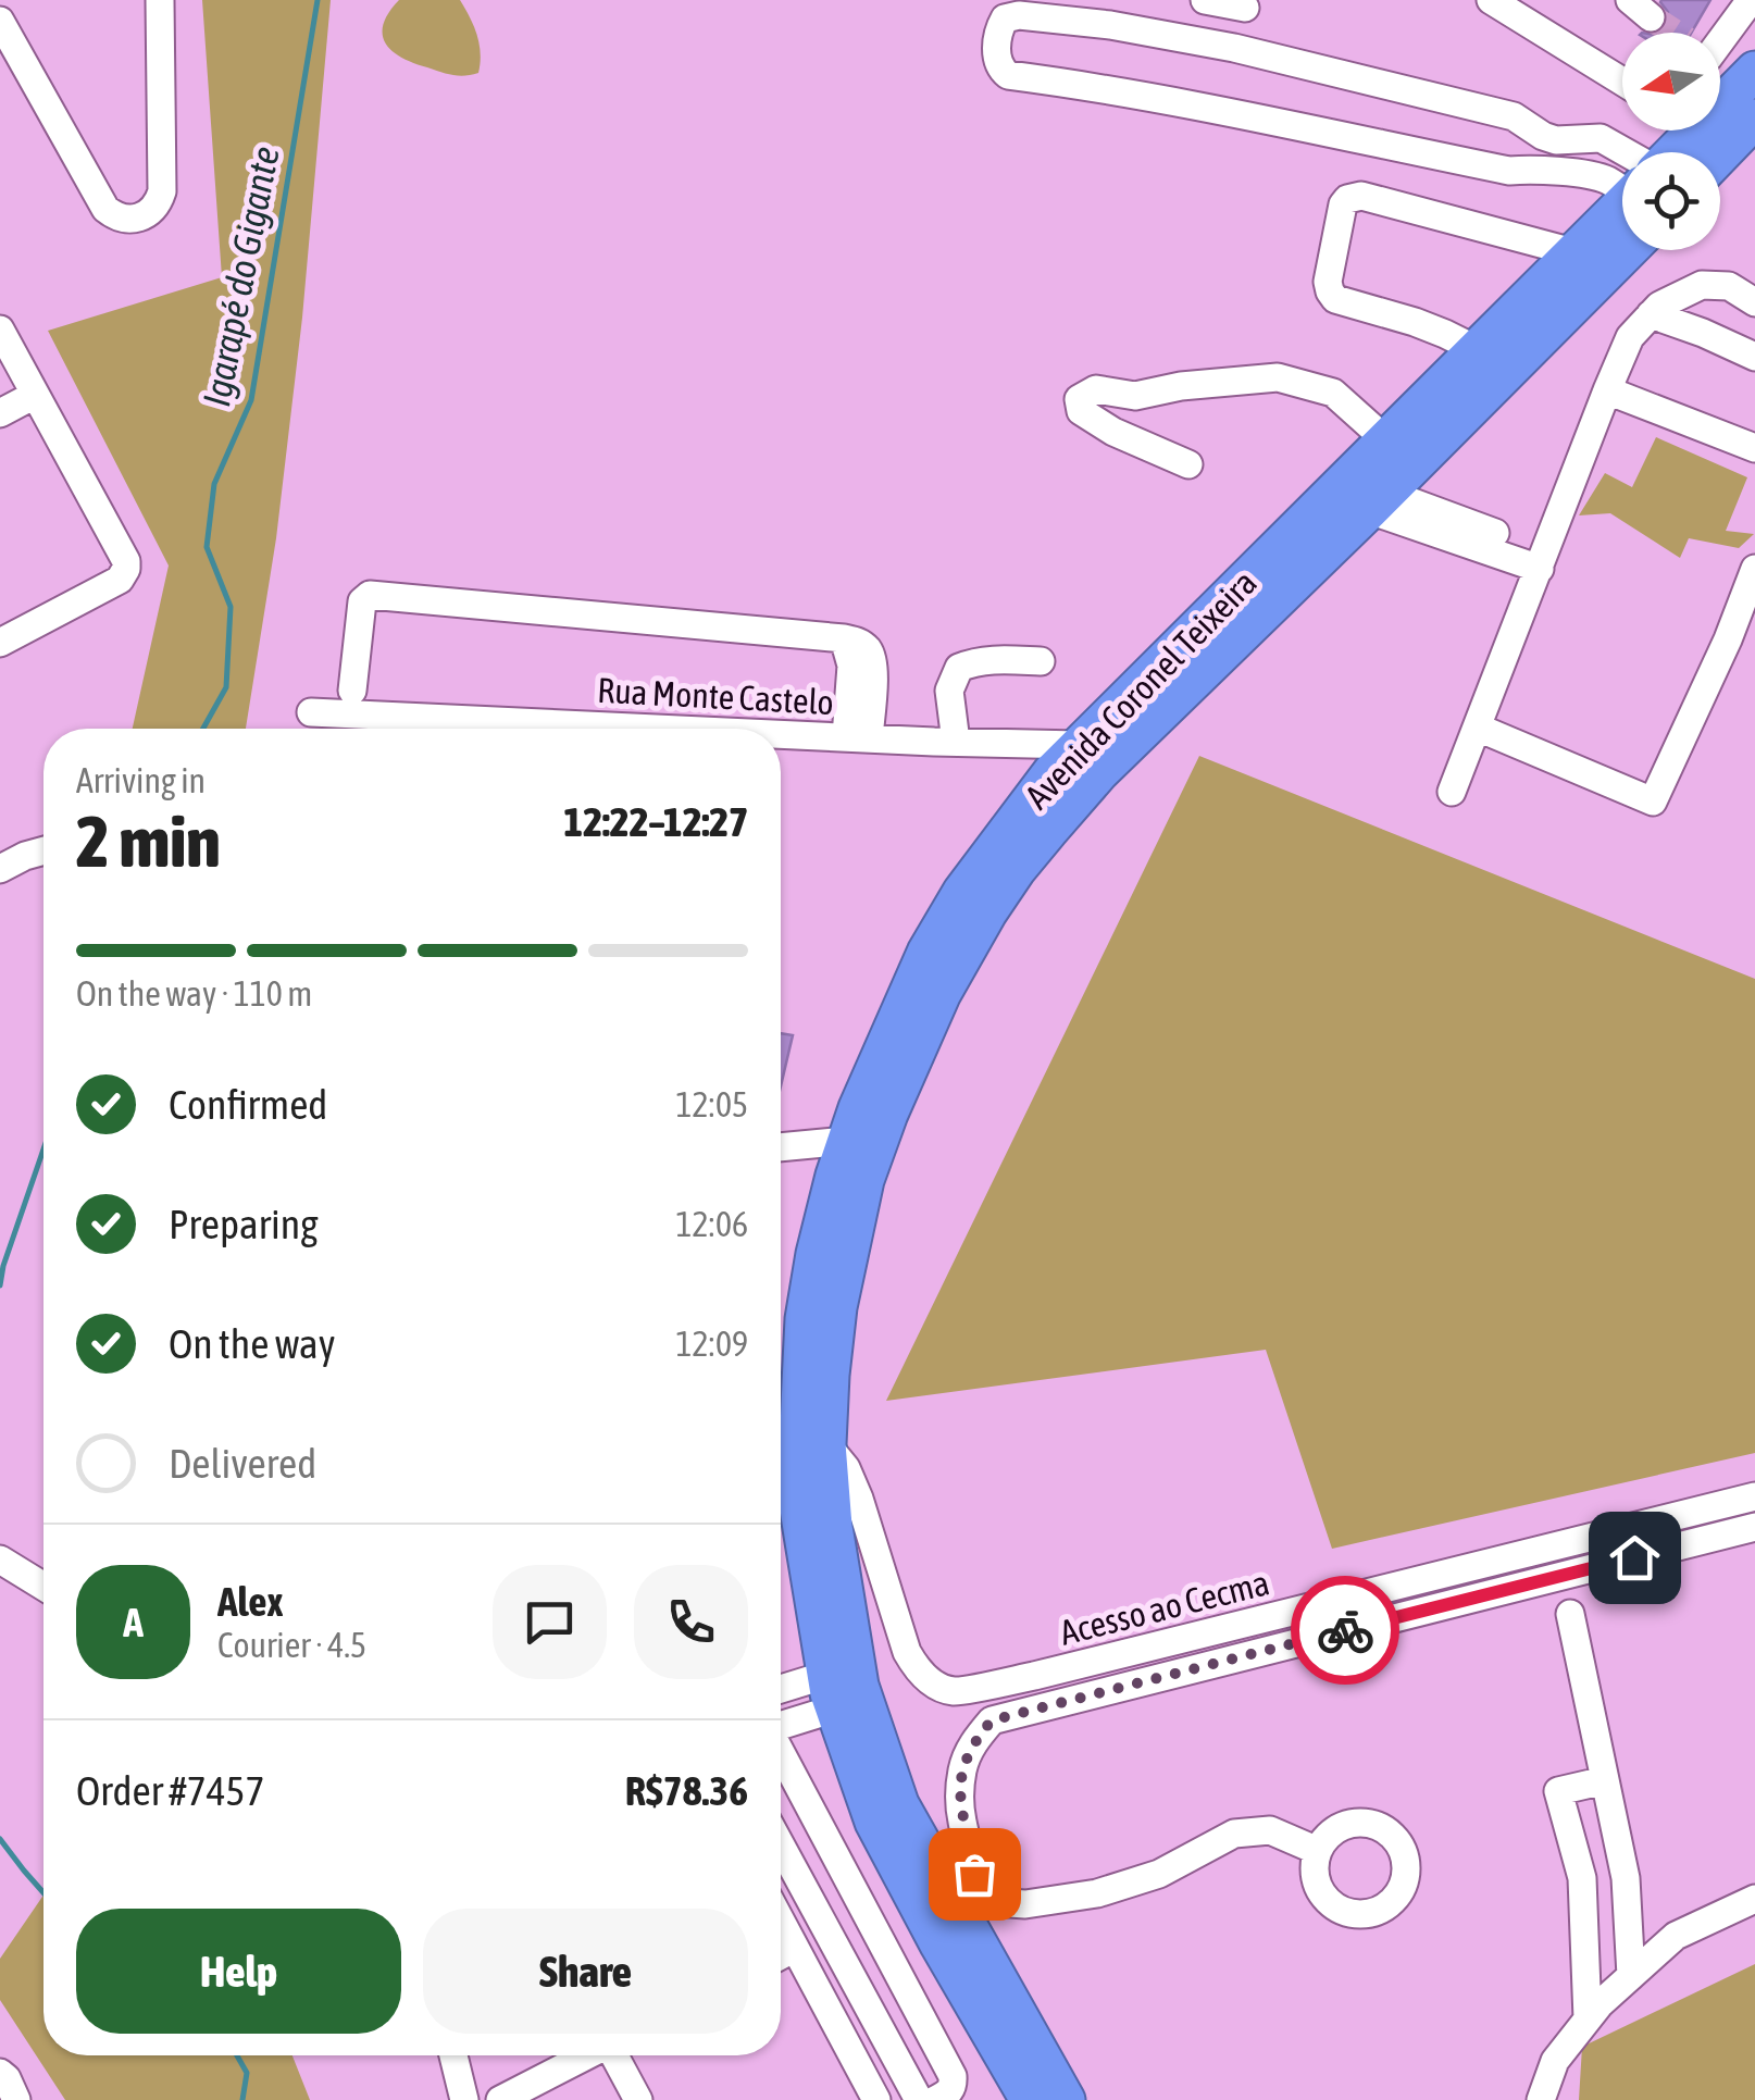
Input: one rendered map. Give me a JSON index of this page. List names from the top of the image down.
{
  "streets": {
    "highway": ["Avenida Coronel Teixeira"],
    "street": ["Rua Monte Castelo", "Acesso ao Cecma"]
  },
  "crossings": [
    ["Avenida Coronel Teixeira", "Rua Monte Castelo"],
    ["Avenida Coronel Teixeira", "Acesso ao Cecma"]
  ],
  "water": ["Igarapé do Gigante"],
  "north": "left",
  "page": {
    "heading": ["2 min", "Arriving in", "12:22–12:27"],
    "panel": [
      "Alex",
      "Courier · 4.5",
      "Order #7457",
      "R$78.36"
    ],
    "bar": "On the way · 110 m",
    "list": [
      ["Confirmed", "12:05"],
      ["Preparing", "12:06"],
      ["On the way", "12:09"],
      "Delivered"
    ],
    "round": "A",
    "buttons": ["Help", "Share"]
  }
}
